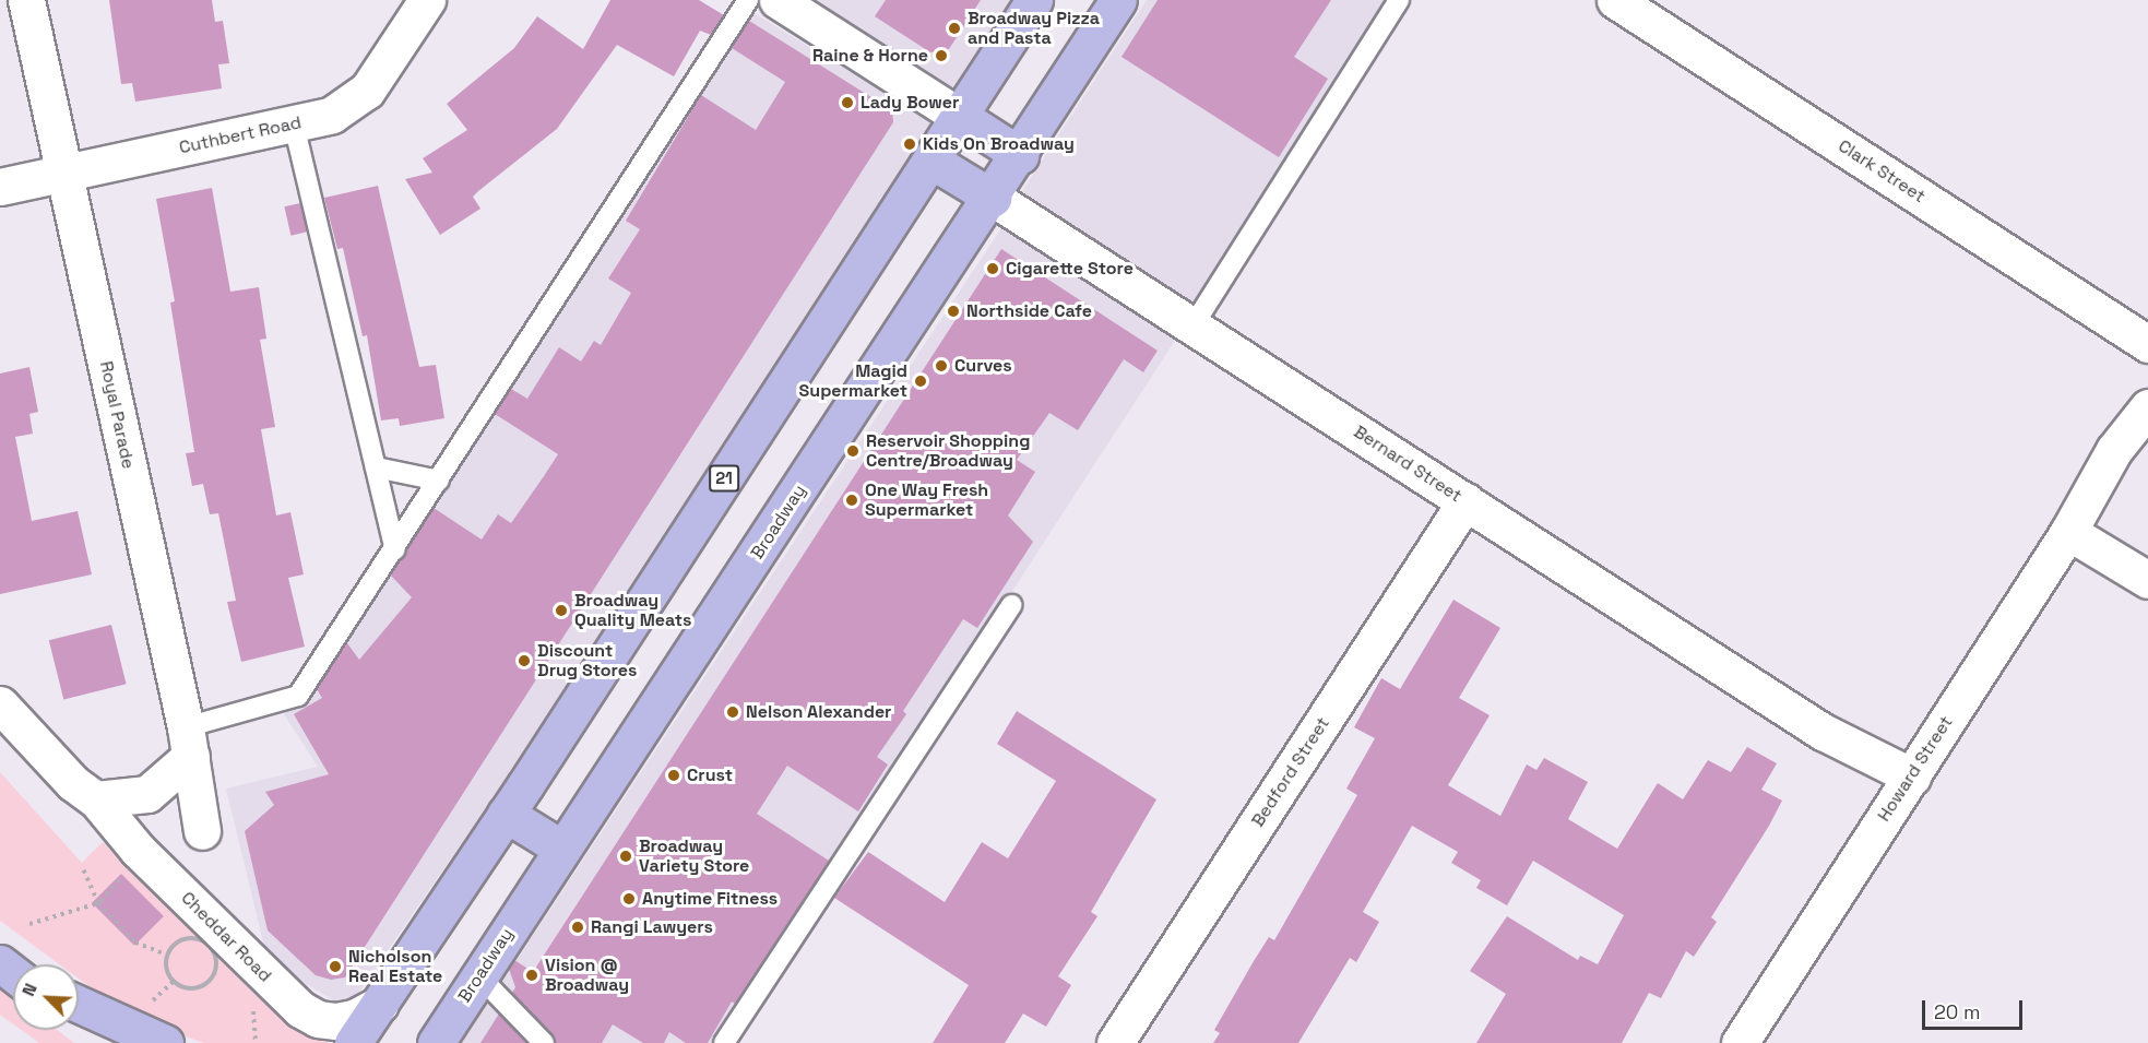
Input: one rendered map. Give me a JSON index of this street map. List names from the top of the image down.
{
  "streets": {
    "main road": ["21", "Broadway"],
    "street": [
      "Cuthbert Road",
      "Clark Street",
      "Royal Parade",
      "Bernard Street",
      "Howard Street",
      "Bedford Street",
      "Cheddar Road"
    ]
  },
  "crossings": [
    ["Cuthbert Road", "Royal Parade"],
    ["Bernard Street", "Broadway"],
    ["Bernard Street", "Howard Street"],
    ["Bernard Street", "Bedford Street"],
    ["21", "Cheddar Road"]
  ],
  "places": [
    "Broadway Pizza and Pasta",
    "Raine & Horne",
    "Lady Bower",
    "Kids On Broadway",
    "Cigarette Store",
    "Northside Cafe",
    "Curves",
    "Magid Supermarket",
    "Reservoir Shopping Centre/Broadway",
    "One Way Fresh Supermarket",
    "Broadway Quality Meats",
    "Discount Drug Stores",
    "Nelson Alexander",
    "Crust",
    "Broadway Variety Store",
    "Anytime Fitness",
    "Rangi Lawyers",
    "Nicholson Real Estate",
    "Vision @ Broadway"
  ],
  "scale_bar": "20 m",
  "north": "top left"
}
